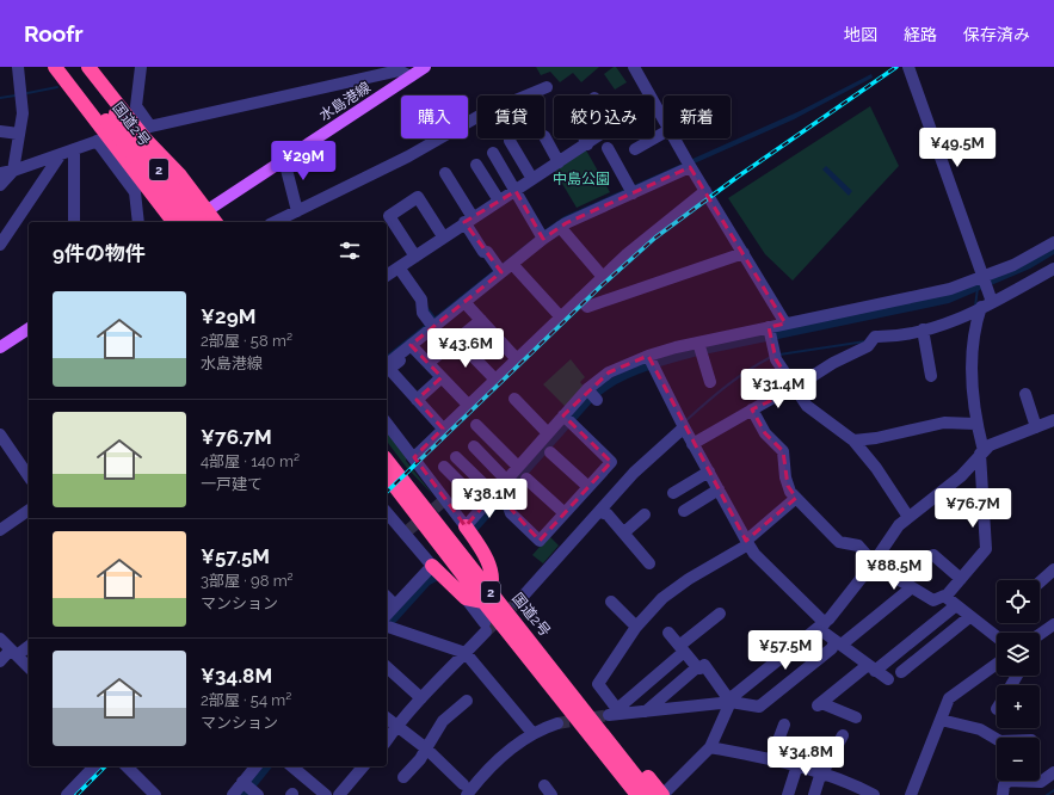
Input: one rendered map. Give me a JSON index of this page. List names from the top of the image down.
{
  "streets": {
    "highway": ["国道2号", "2"],
    "main road": ["水島港線"]
  },
  "crossings": [
    ["水島港線", "国道2号"]
  ],
  "parks": ["中島公園"],
  "page": {
    "header": "Roofr",
    "nav": ["地図", "経路", "保存済み"],
    "chip": [
      "購入",
      "賃貸",
      "絞り込み",
      "新着"
    ],
    "price": [
      "¥49.5M",
      "¥29M",
      "¥43.6M",
      "¥31.4M",
      "¥38.1M",
      "¥76.7M",
      "¥88.5M",
      "¥57.5M",
      "¥34.8M"
    ],
    "heading": "9件の物件",
    "list": [
      {
        "name": "¥29M",
        "note": "2部屋 · 58 m² · 水島港線"
      },
      {
        "name": "¥76.7M",
        "note": "4部屋 · 140 m² · 一戸建て"
      },
      {
        "name": "¥57.5M",
        "note": "3部屋 · 98 m² · マンション"
      },
      {
        "name": "¥34.8M",
        "note": "2部屋 · 54 m² · マンション"
      }
    ],
    "map_buttons": ["+", "−"]
  }
}
